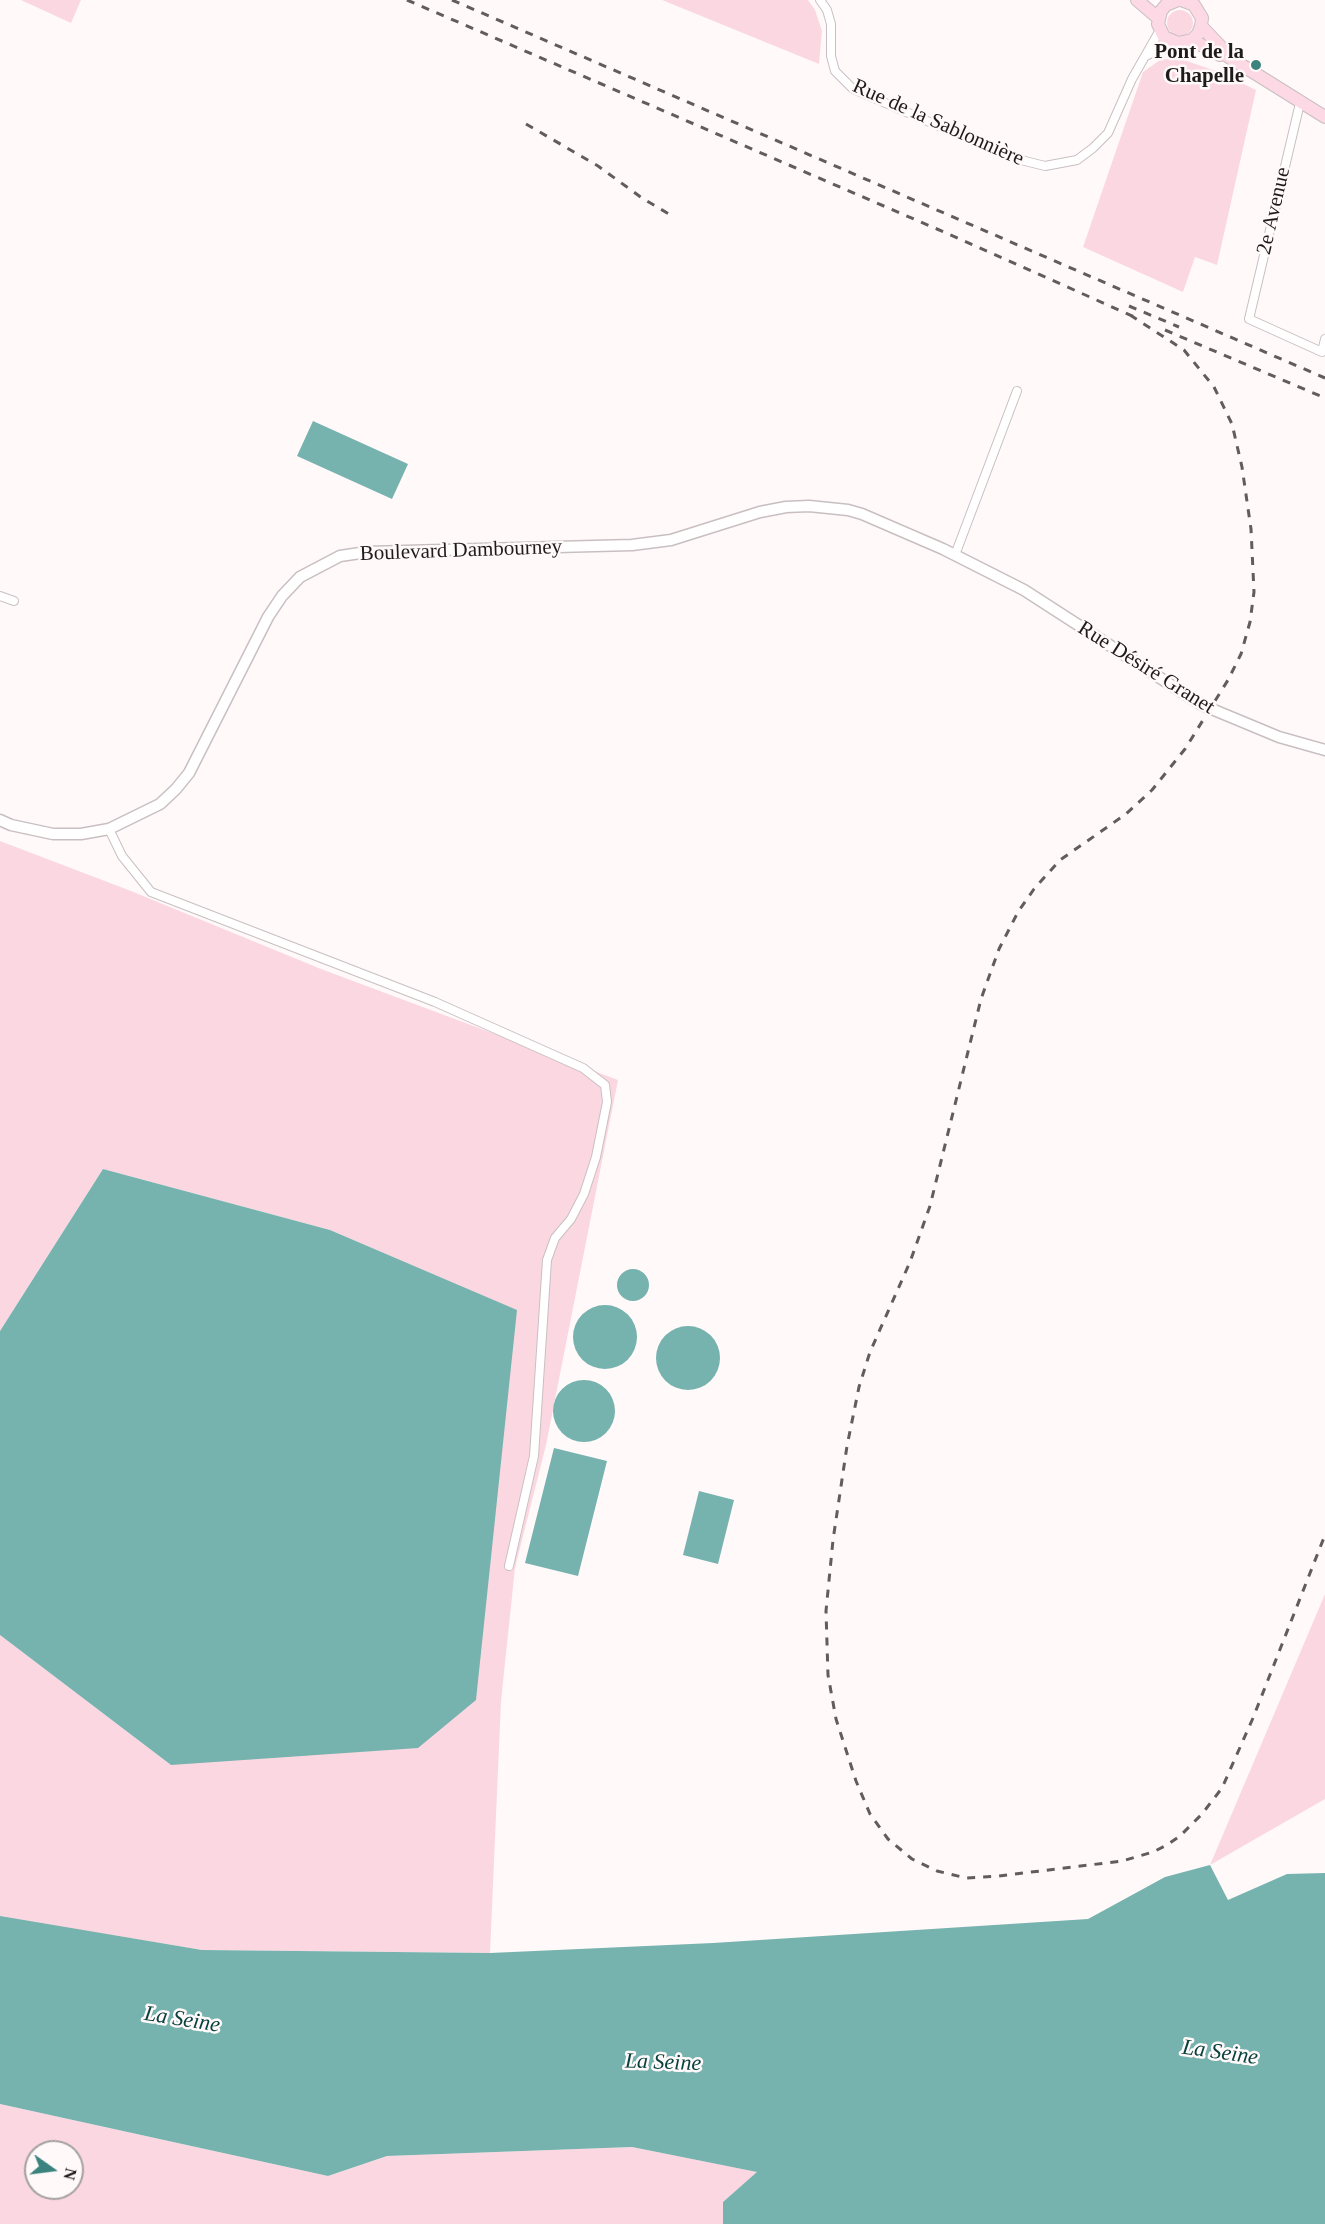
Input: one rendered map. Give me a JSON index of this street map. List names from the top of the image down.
{
  "streets": {
    "street": [
      "Rue de la Sablonnière",
      "2e Avenue",
      "Boulevard Dambourney",
      "Rue Désiré Granet"
    ]
  },
  "crossings": [
    ["Boulevard Dambourney", "Rue Désiré Granet"]
  ],
  "water": ["La Seine"],
  "places": ["Pont de la Chapelle"],
  "north": "right"
}
